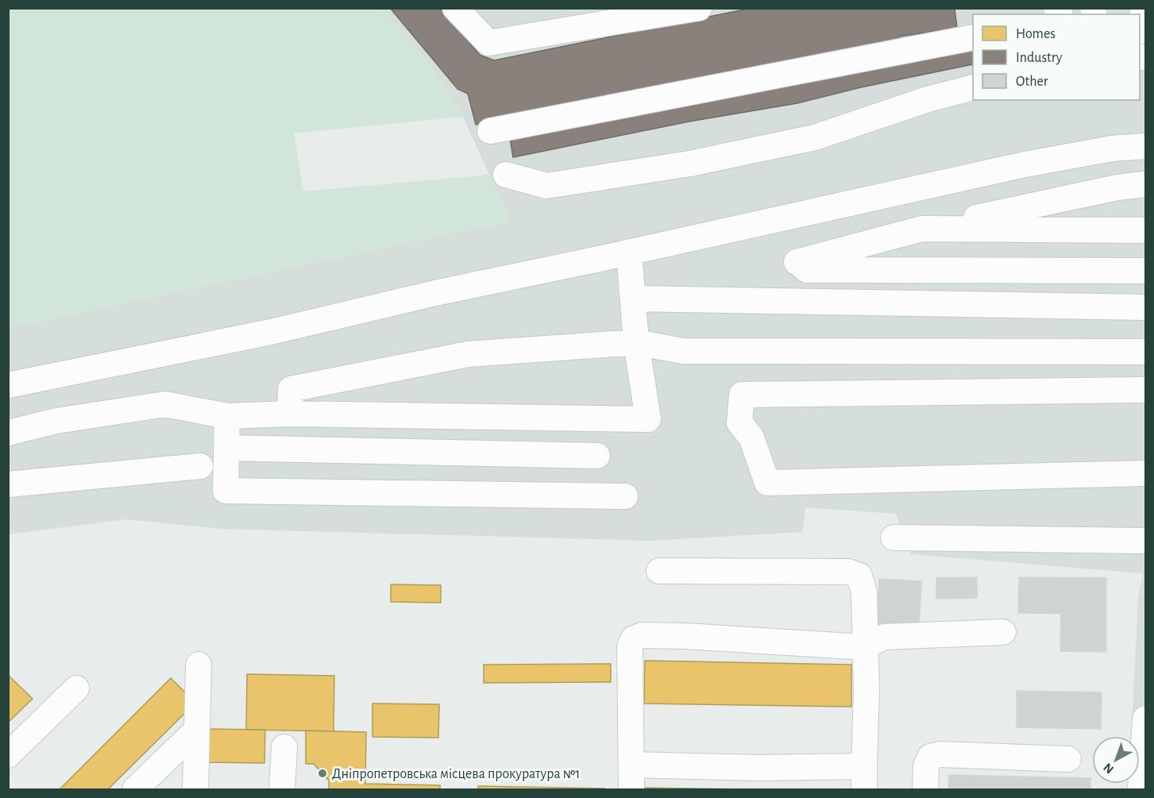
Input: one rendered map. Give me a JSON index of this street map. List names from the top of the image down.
{
  "places": ["Дніпропетровська місцева прокуратура №1"],
  "legend": ["Homes", "Industry", "Other"],
  "north": "bottom left"
}
